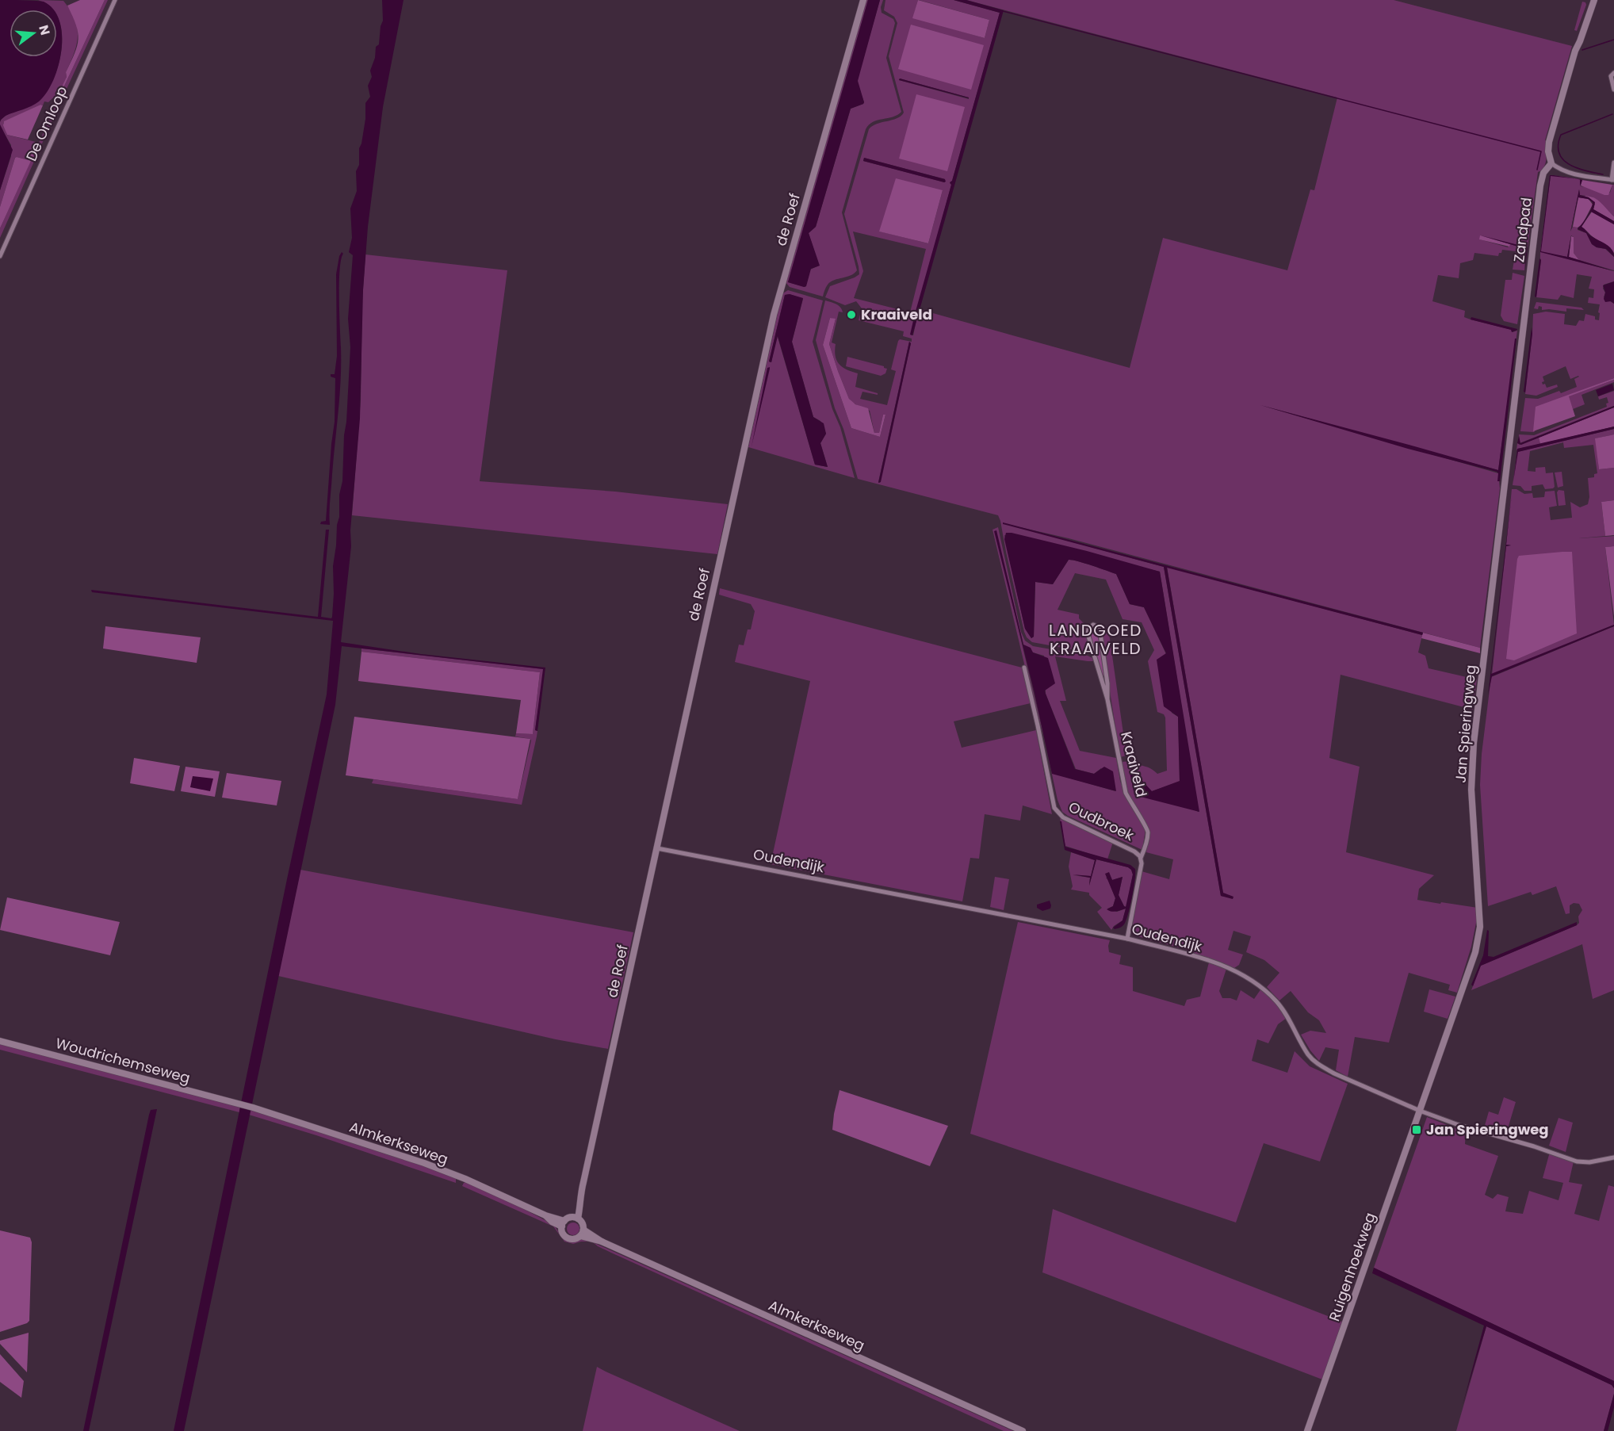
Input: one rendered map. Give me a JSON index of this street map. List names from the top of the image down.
{
  "streets": {
    "street": [
      "De Omloop",
      "de Roef",
      "Zandpad",
      "Jan Spieringweg",
      "Kraaiveld",
      "Oudbroek",
      "Oudendijk",
      "Woudrichemseweg",
      "Almkerkseweg",
      "Ruigenhoekweg"
    ]
  },
  "crossings": [
    ["de Roef", "Oudendijk"],
    ["de Roef", "Almkerkseweg"],
    ["Zandpad", "Jan Spieringweg"],
    ["Jan Spieringweg", "Oudendijk"],
    ["Jan Spieringweg", "Ruigenhoekweg"],
    ["Kraaiveld", "Oudbroek"],
    ["Oudbroek", "Oudendijk"],
    ["Oudendijk", "Ruigenhoekweg"],
    ["Woudrichemseweg", "Almkerkseweg"]
  ],
  "districts": ["LANDGOED KRAAIVELD"],
  "places": {
    "other": ["Kraaiveld"],
    "transit": ["Jan Spieringweg"]
  },
  "north": "right"
}
